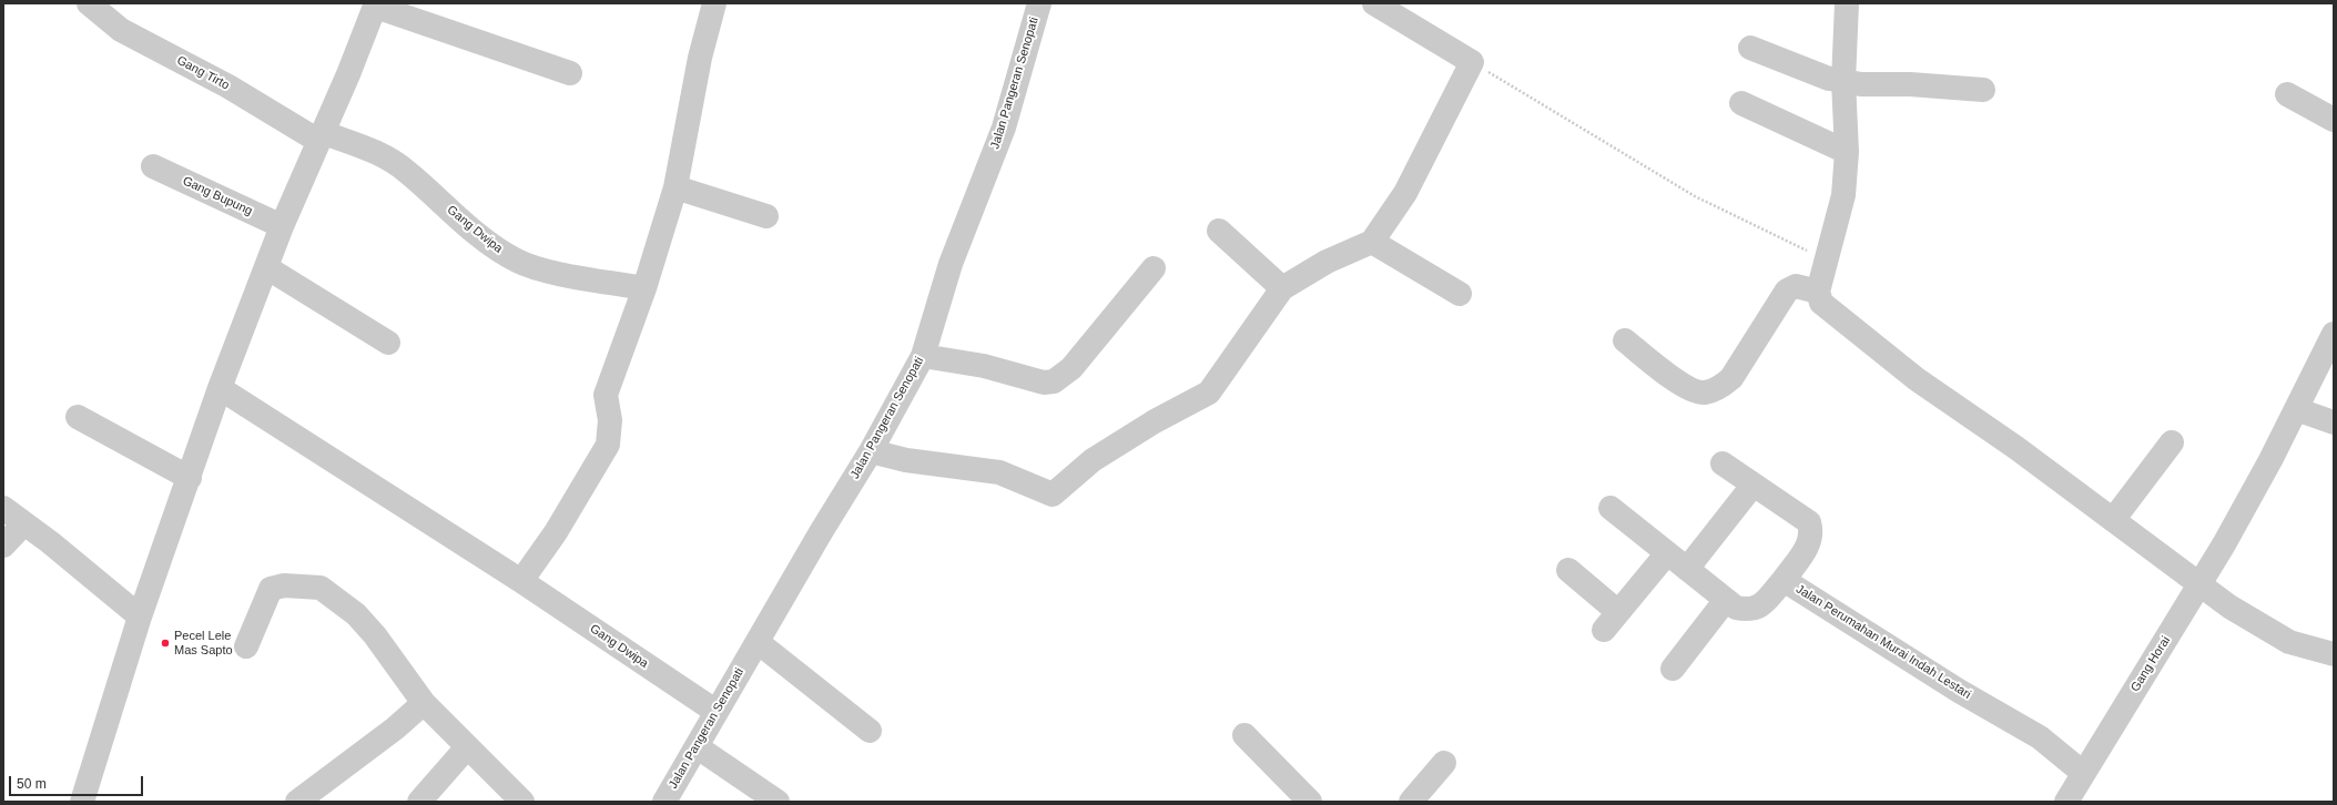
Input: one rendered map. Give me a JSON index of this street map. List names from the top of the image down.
{
  "streets": {
    "street": [
      "Gang Tirto",
      "Jalan Pangeran Senopati",
      "Gang Bupung",
      "Gang Dwipa",
      "Jalan Perumahan Murai Indah Lestari",
      "Gang Horai"
    ]
  },
  "crossings": [
    ["Gang Tirto", "Gang Dwipa"],
    ["Jalan Pangeran Senopati", "Gang Dwipa"],
    ["Jalan Perumahan Murai Indah Lestari", "Gang Horai"]
  ],
  "places": ["Pecel Lele Mas Sapto"],
  "scale_bar": "50 m"
}
